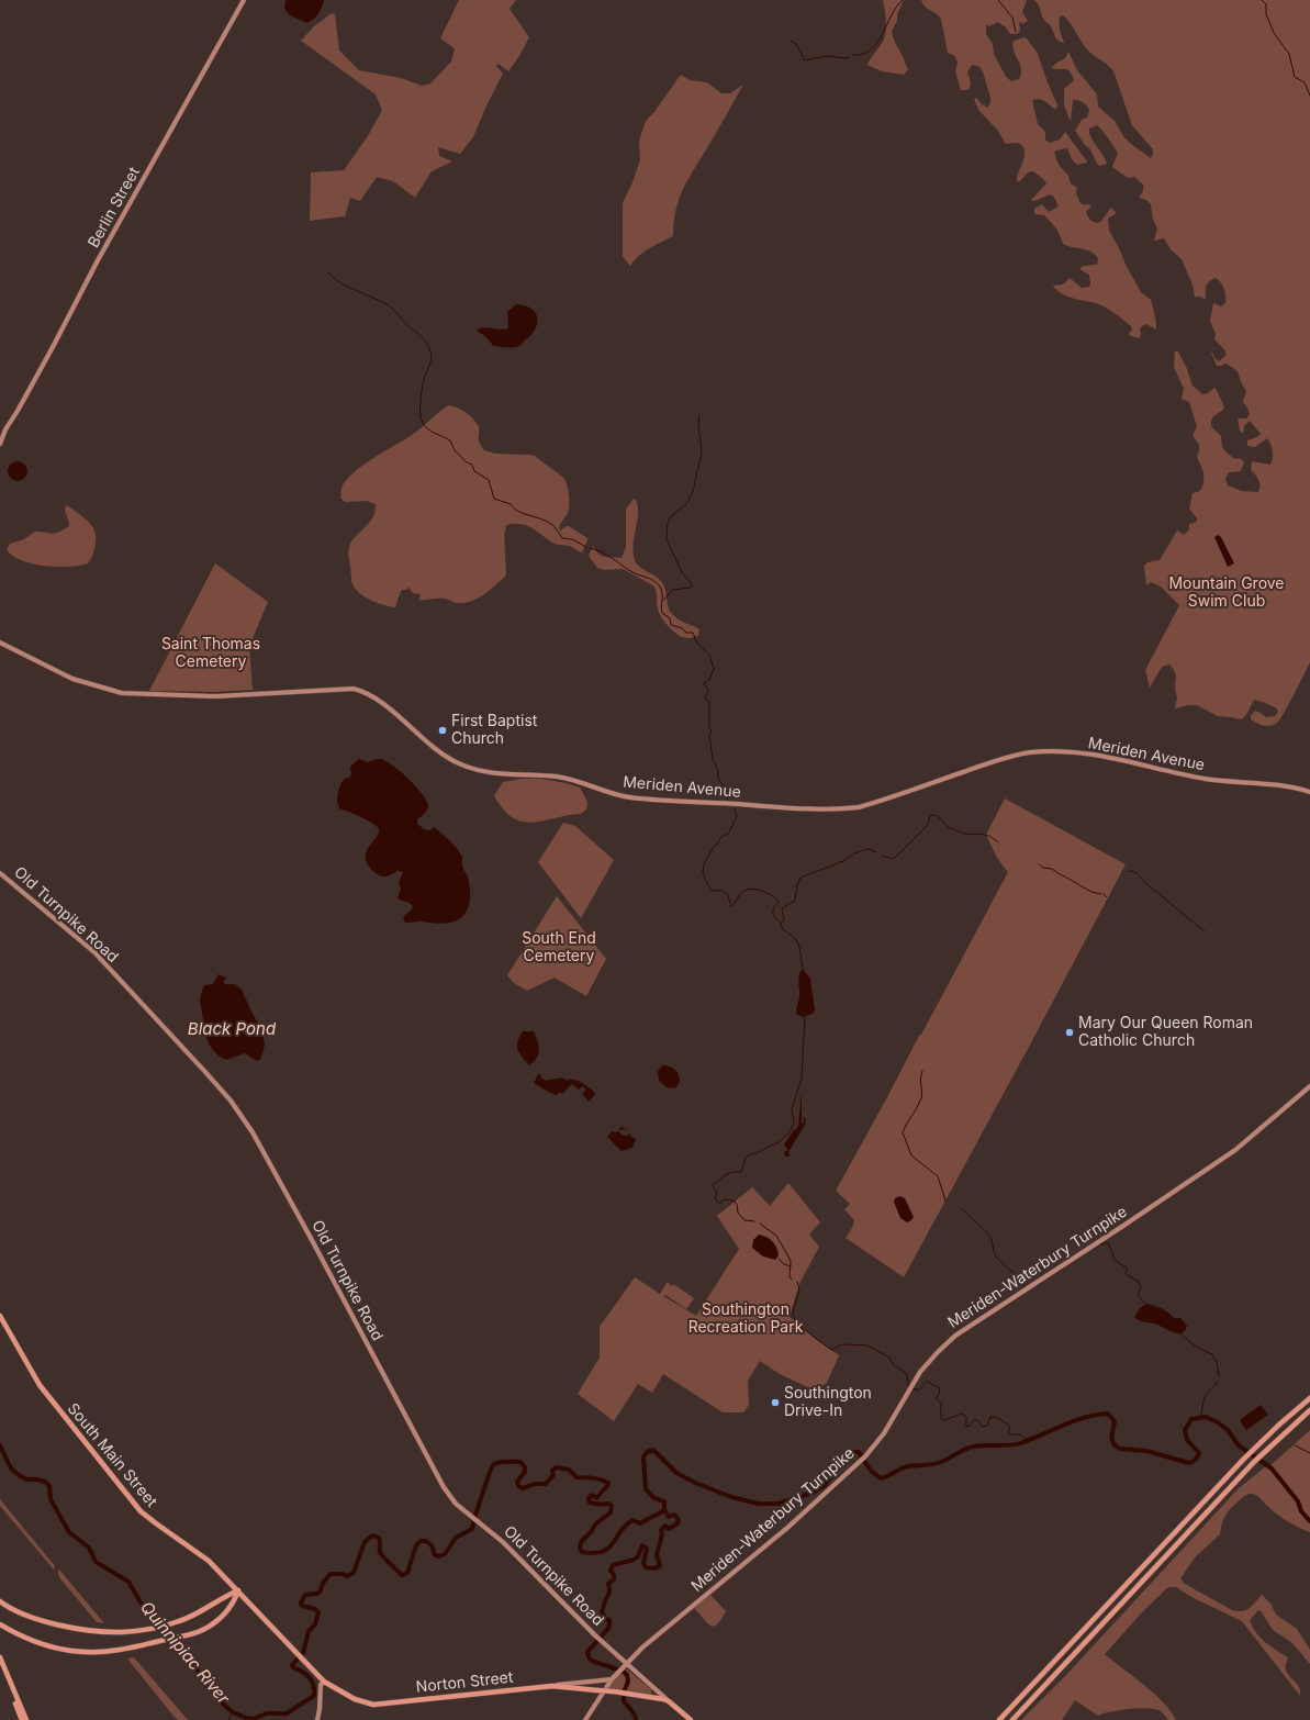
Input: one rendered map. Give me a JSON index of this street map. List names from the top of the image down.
{
  "streets": {
    "highway": ["South Main Street", "Norton Street"],
    "main road": [
      "Berlin Street",
      "Meriden Avenue",
      "Old Turnpike Road",
      "Meriden-Waterbury Turnpike"
    ]
  },
  "crossings": [
    ["Old Turnpike Road", "Meriden-Waterbury Turnpike"],
    ["Meriden-Waterbury Turnpike", "Norton Street"],
    ["South Main Street", "Norton Street"]
  ],
  "water": ["Black Pond", "Quinnipiac River"],
  "parks": [
    "Mountain Grove Swim Club",
    "Saint Thomas Cemetery",
    "South End Cemetery",
    "Southington Recreation Park"
  ],
  "places": ["First Baptist Church", "Mary Our Queen Roman Catholic Church", "Southington Drive-In"]
}
